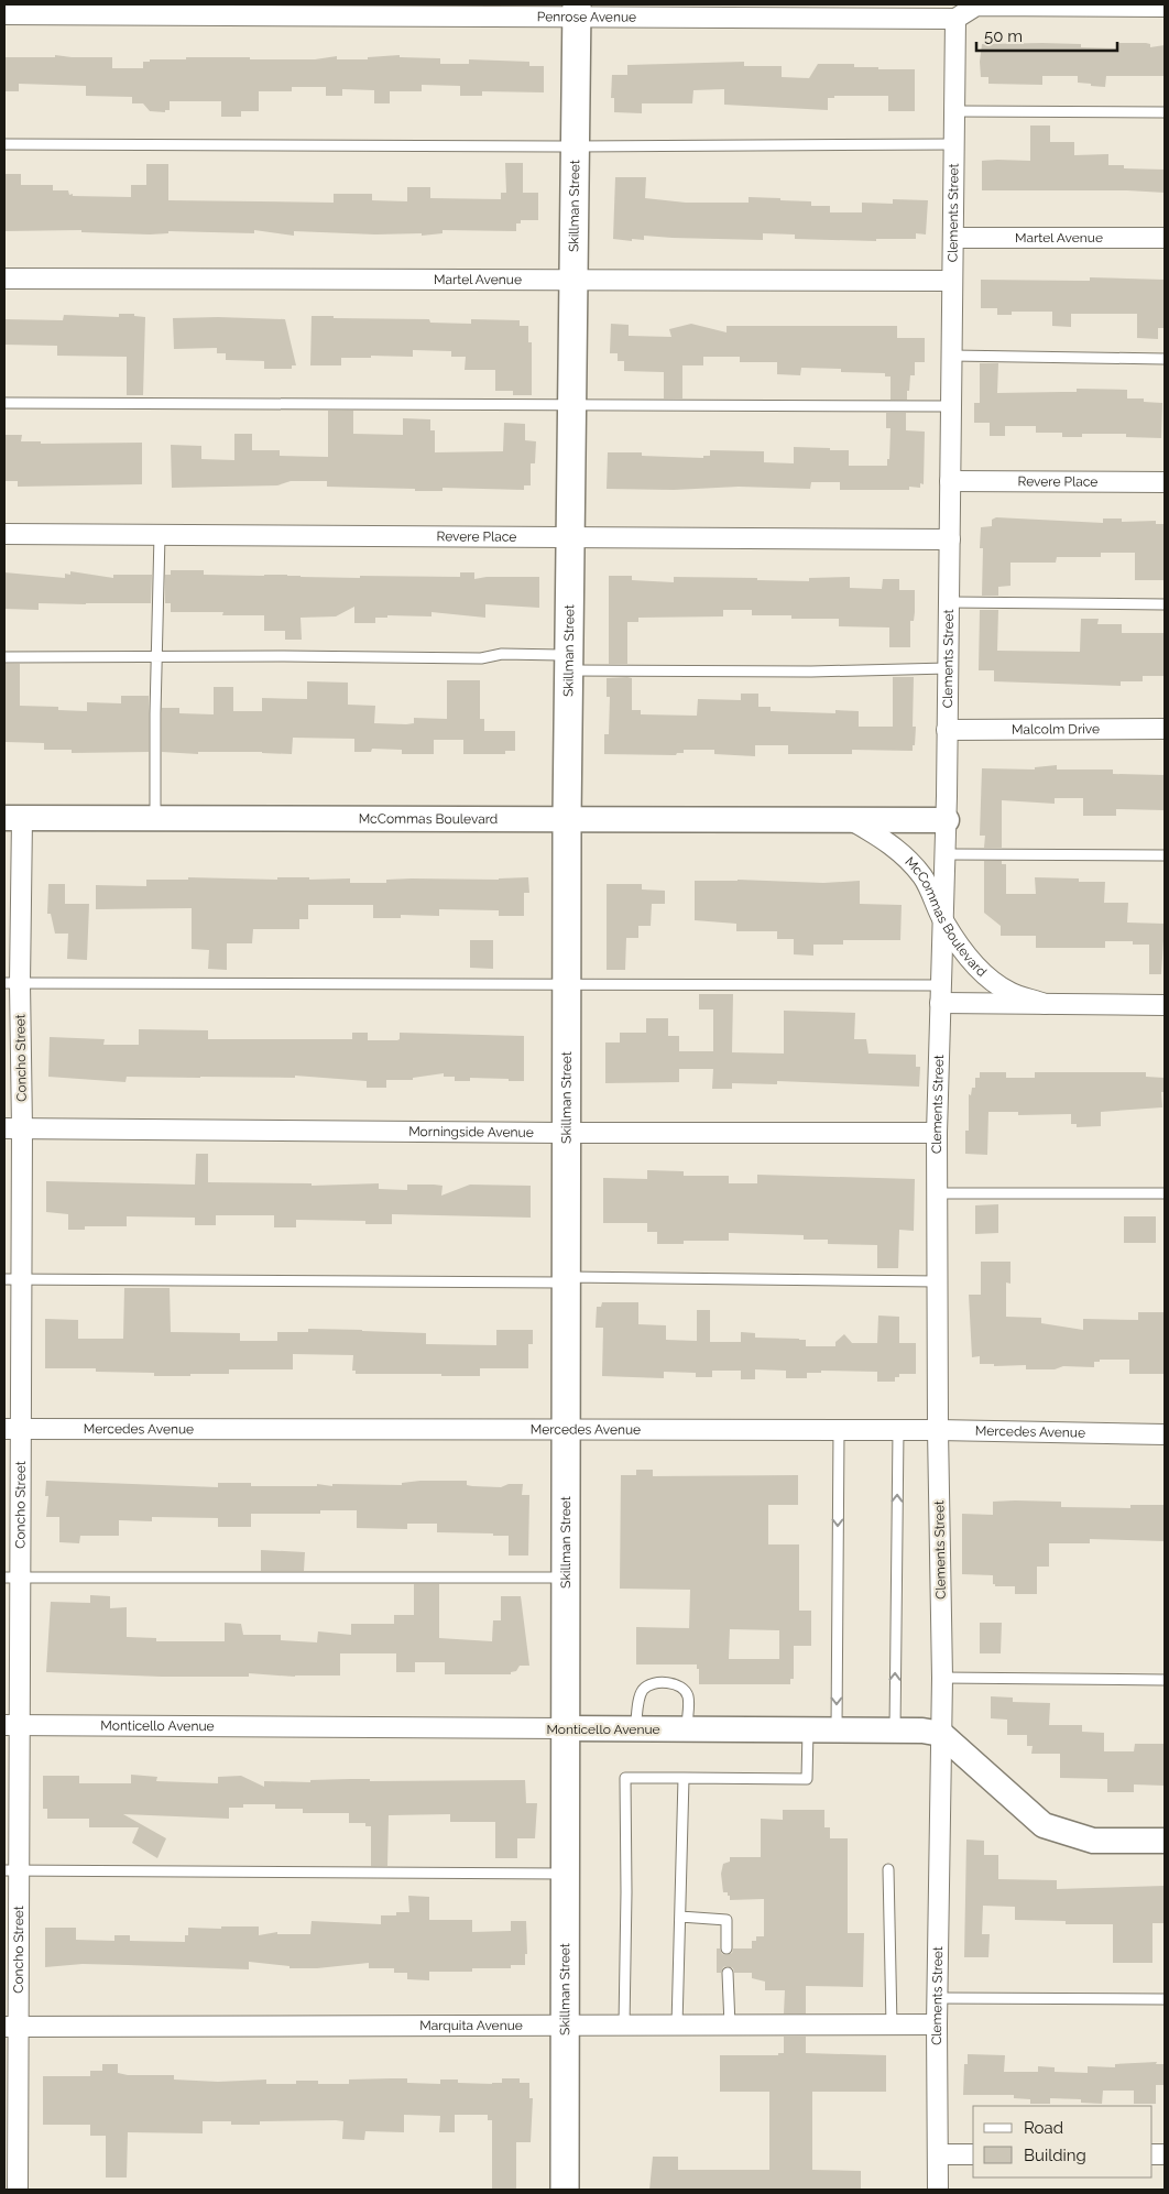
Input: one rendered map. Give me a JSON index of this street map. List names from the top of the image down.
{
  "streets": {
    "main road": ["Skillman Street"],
    "street": [
      "Penrose Avenue",
      "Clements Street",
      "Martel Avenue",
      "Revere Place",
      "Malcolm Drive",
      "McCommas Boulevard",
      "Concho Street",
      "Morningside Avenue",
      "Mercedes Avenue",
      "Monticello Avenue",
      "Marquita Avenue"
    ]
  },
  "crossings": [
    ["Penrose Avenue", "Skillman Street"],
    ["Penrose Avenue", "Clements Street"],
    ["Skillman Street", "Martel Avenue"],
    ["Skillman Street", "Revere Place"],
    ["Skillman Street", "McCommas Boulevard"],
    ["Skillman Street", "Morningside Avenue"],
    ["Skillman Street", "Mercedes Avenue"],
    ["Skillman Street", "Monticello Avenue"],
    ["Skillman Street", "Marquita Avenue"],
    ["Clements Street", "Martel Avenue"],
    ["Clements Street", "Revere Place"],
    ["Clements Street", "Malcolm Drive"],
    ["Clements Street", "McCommas Boulevard"],
    ["Clements Street", "Morningside Avenue"],
    ["Clements Street", "Mercedes Avenue"],
    ["Clements Street", "Monticello Avenue"],
    ["Clements Street", "Marquita Avenue"],
    ["McCommas Boulevard", "Concho Street"],
    ["Concho Street", "Morningside Avenue"],
    ["Concho Street", "Mercedes Avenue"],
    ["Concho Street", "Monticello Avenue"],
    ["Concho Street", "Marquita Avenue"]
  ],
  "legend": ["Road", "Building"],
  "scale_bar": "50 m"
}
